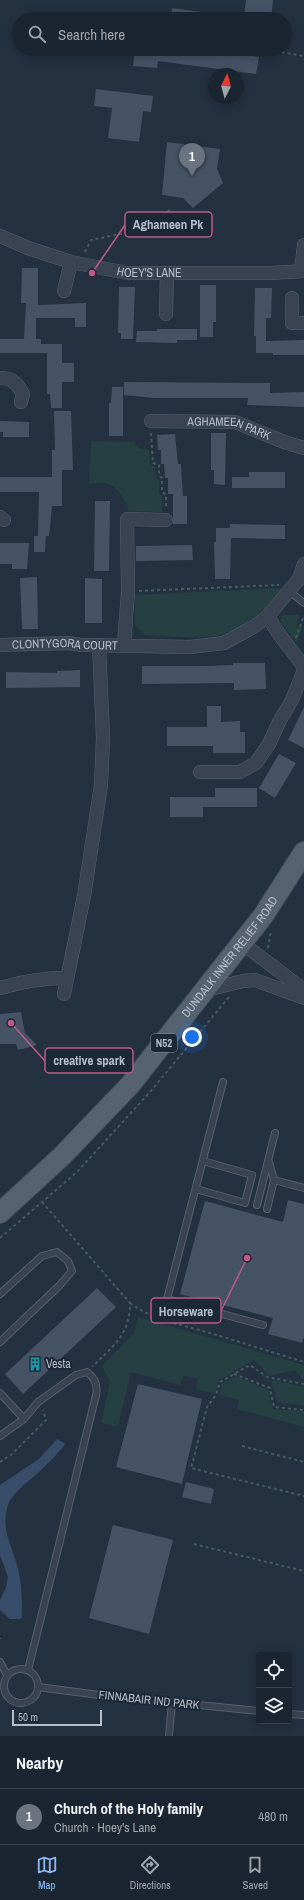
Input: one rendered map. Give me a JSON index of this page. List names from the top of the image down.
{
  "streets": {
    "main road": ["DUNDALK INNER RELIEF ROAD", "N52"],
    "street": ["HOEY'S LANE", "AGHAMEEN PARK", "CLONTYGORA COURT"],
    "lane": ["FINNABAIR IND PARK"]
  },
  "places": {
    "other": ["Aghameen Pk", "creative spark", "Horseware"],
    "building": ["Vesta"]
  },
  "scale_bar": "50 m",
  "north": "top",
  "page": {
    "search": "Search here",
    "pins": "1",
    "scale": "50 m",
    "heading": "Nearby",
    "list": [
      {
        "mark": "1",
        "name": "Church of the Holy family",
        "note": "Church · Hoey's Lane",
        "value": "480 m"
      }
    ],
    "nav": ["Map", "Directions", "Saved"]
  }
}
